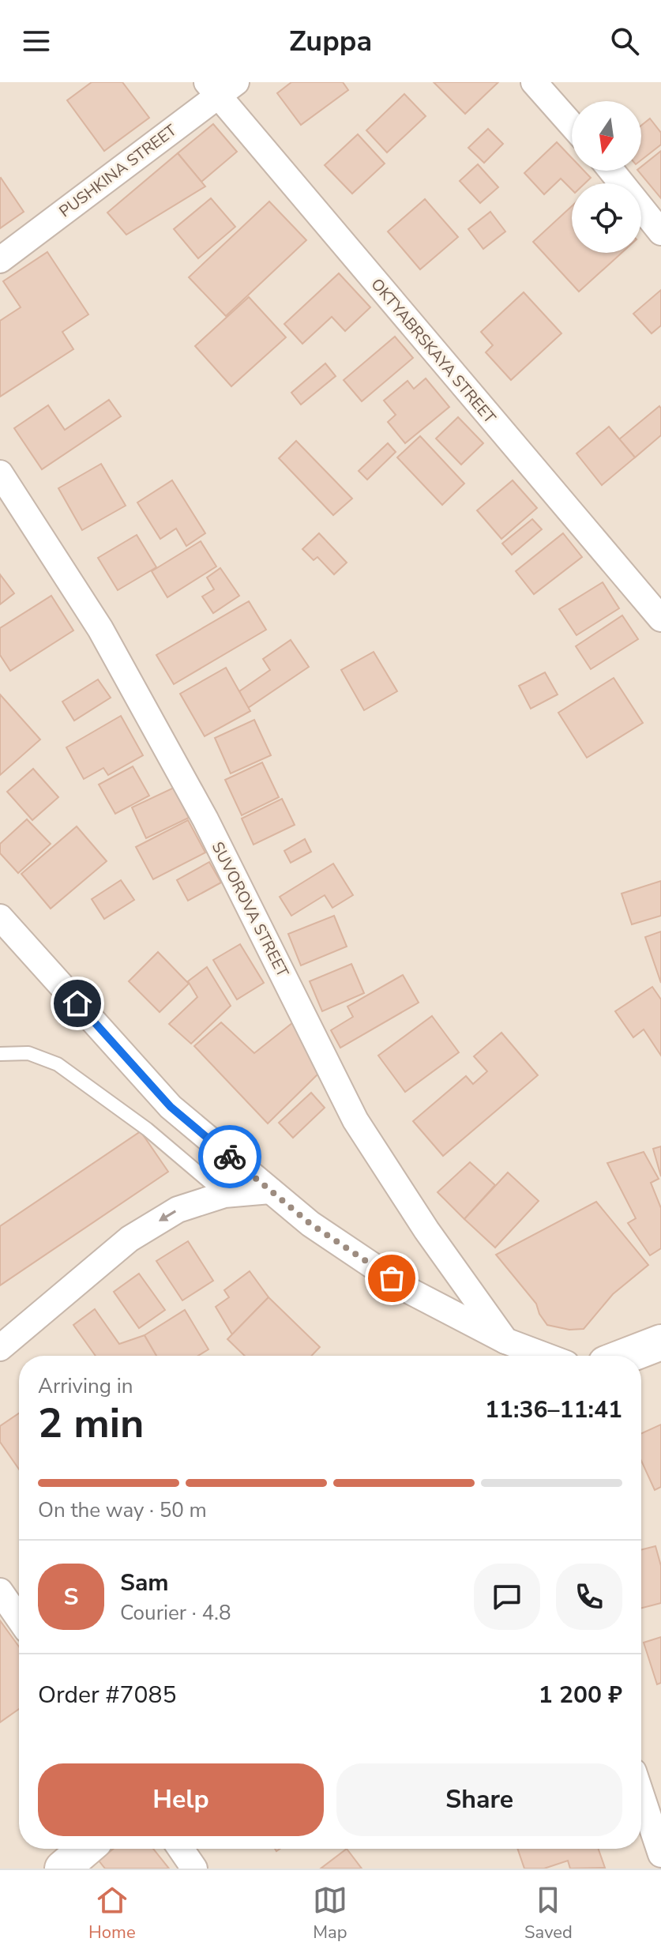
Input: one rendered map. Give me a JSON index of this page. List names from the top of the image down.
{
  "streets": {
    "street": ["PUSHKINA STREET", "OKTYABRSKAYA STREET", "SUVOROVA STREET"]
  },
  "crossings": [
    ["PUSHKINA STREET", "OKTYABRSKAYA STREET"]
  ],
  "north": "bottom",
  "page": {
    "header": "Zuppa",
    "heading": ["2 min", "Arriving in", "11:36–11:41"],
    "panel": [
      "Sam",
      "Courier · 4.8",
      "Order #7085",
      "1 200 ₽"
    ],
    "bar": "On the way · 50 m",
    "round": "S",
    "buttons": ["Help", "Share"],
    "tabs": ["Home", "Map", "Saved"]
  }
}
